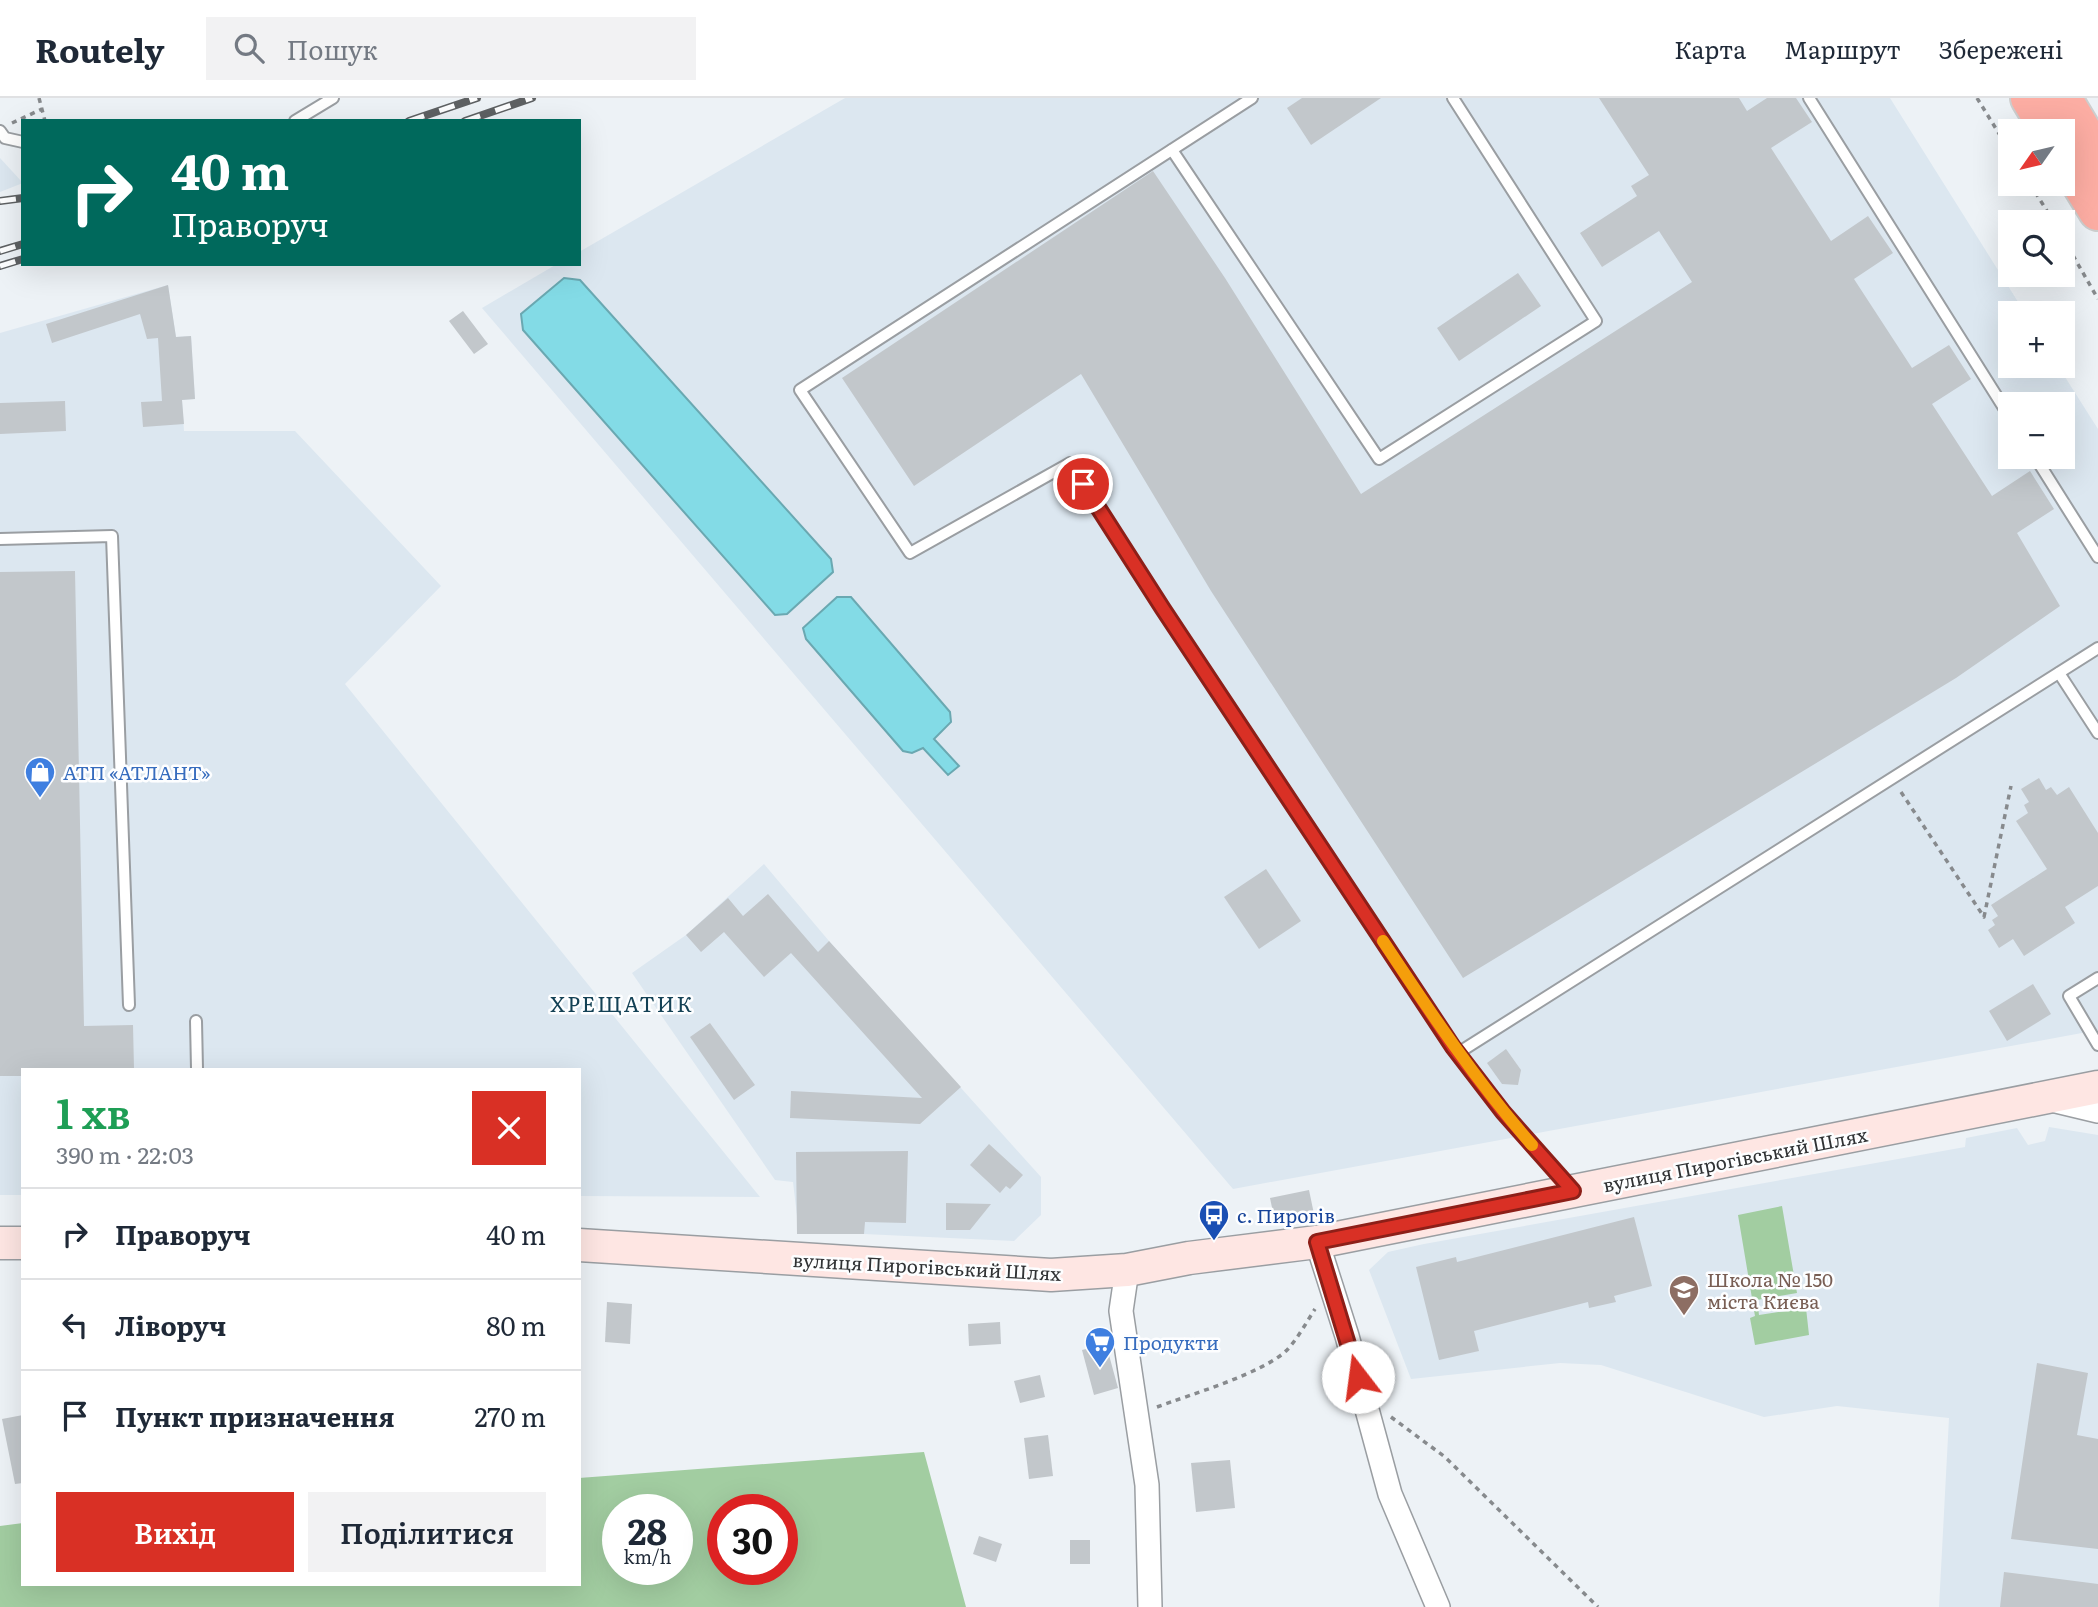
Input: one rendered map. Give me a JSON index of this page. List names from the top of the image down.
{
  "streets": {
    "street": ["вулиця Пирогівський Шлях"]
  },
  "districts": ["ХРЕЩАТИК"],
  "places": {
    "shop": ["АТП «АТЛАНТ»"],
    "bus stop": ["с. Пирогів"],
    "school or university": ["Школа № 150 міста Києва"],
    "supermarket": ["Продукти"]
  },
  "north": "bottom left",
  "page": {
    "header": "Routely",
    "search": "Пошук",
    "nav": ["Карта", "Маршрут", "Збережені"],
    "map_buttons": ["+", "−"],
    "turn": ["40 m", "Праворуч"],
    "heading": ["1 хв", "390 m · 22:03"],
    "list": [
      {
        "name": "Праворуч",
        "value": "40 m"
      },
      {
        "name": "Ліворуч",
        "value": "80 m"
      },
      {
        "name": "Пункт призначення",
        "value": "270 m"
      }
    ],
    "buttons": ["Вихід", "Поділитися"],
    "speed": "28 km/h",
    "limit": "30"
  }
}
